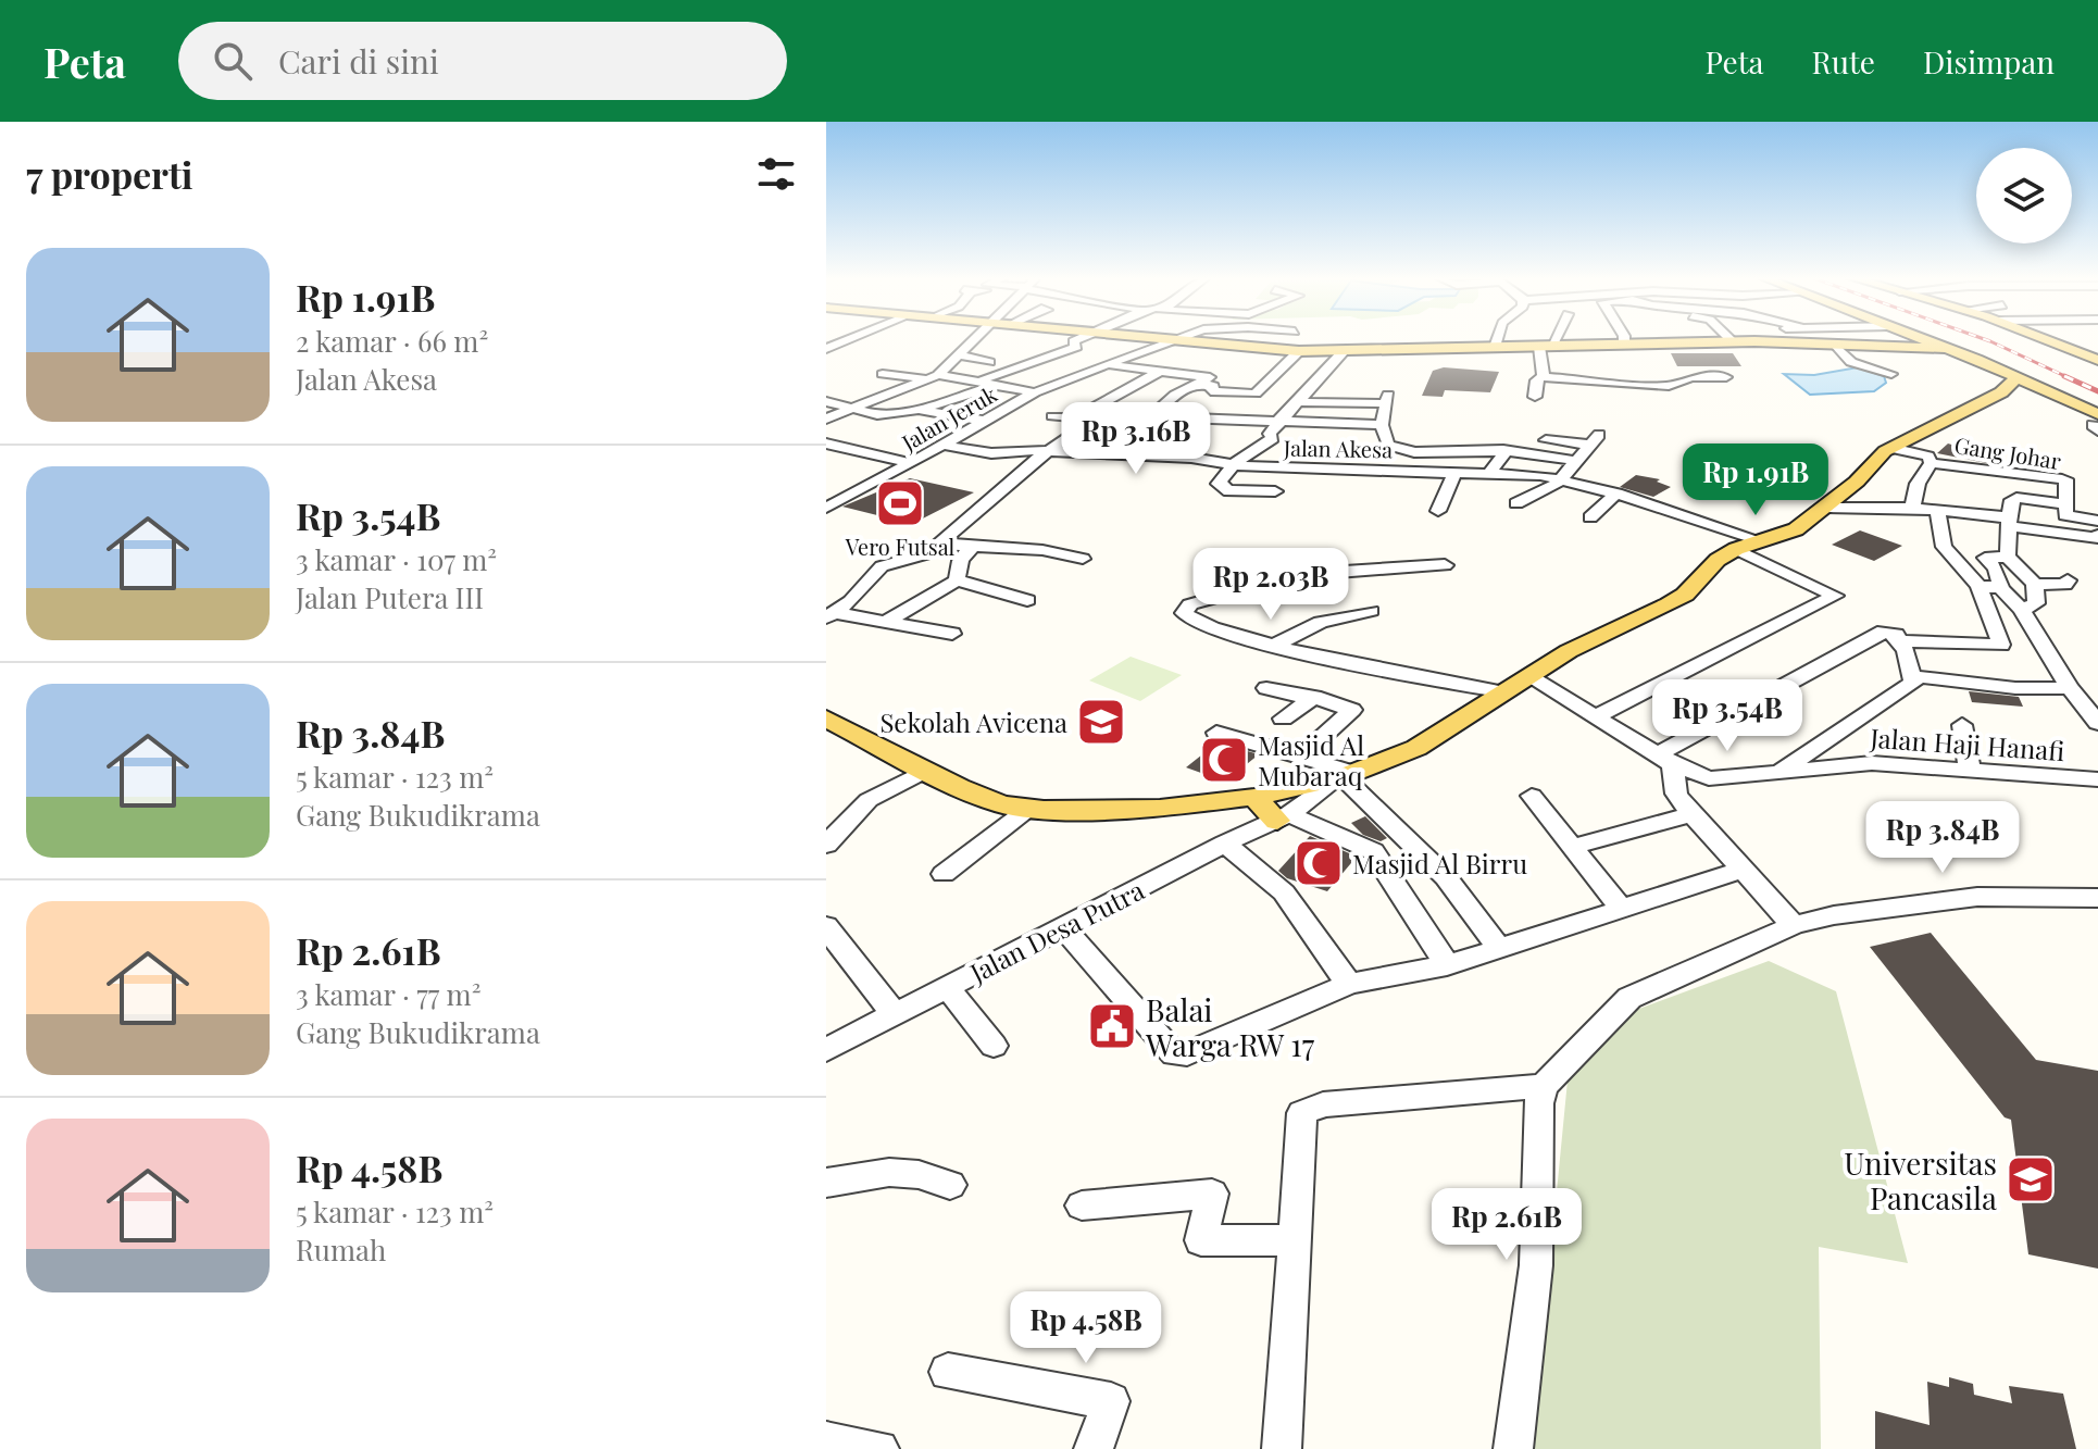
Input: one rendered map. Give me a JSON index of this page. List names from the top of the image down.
{
  "streets": {
    "street": [
      "Jalan Jeruk",
      "Jalan Akesa",
      "Gang Johar",
      "Jalan Haji Hanafi",
      "Jalan Desa Putra"
    ]
  },
  "crossings": [
    ["Jalan Jeruk", "Jalan Akesa"]
  ],
  "places": {
    "sports": ["Vero Futsal"],
    "school or university": ["Sekolah Avicena", "Universitas Pancasila"],
    "mosque": ["Masjid Al Mubaraq", "Masjid Al Birru"],
    "public building": ["Balai Warga RW 17"]
  },
  "page": {
    "header": "Peta",
    "search": "Cari di sini",
    "nav": ["Peta", "Rute", "Disimpan"],
    "heading": "7 properti",
    "list": [
      {
        "name": "Rp 1.91B",
        "note": "2 kamar · 66 m² · Jalan Akesa"
      },
      {
        "name": "Rp 3.54B",
        "note": "3 kamar · 107 m² · Jalan Putera III"
      },
      {
        "name": "Rp 3.84B",
        "note": "5 kamar · 123 m² · Gang Bukudikrama"
      },
      {
        "name": "Rp 2.61B",
        "note": "3 kamar · 77 m² · Gang Bukudikrama"
      },
      {
        "name": "Rp 4.58B",
        "note": "5 kamar · 123 m² · Rumah"
      }
    ],
    "price": [
      "Rp 3.16B",
      "Rp 1.91B",
      "Rp 2.03B",
      "Rp 3.54B",
      "Rp 3.84B",
      "Rp 2.61B",
      "Rp 4.58B"
    ]
  }
}
